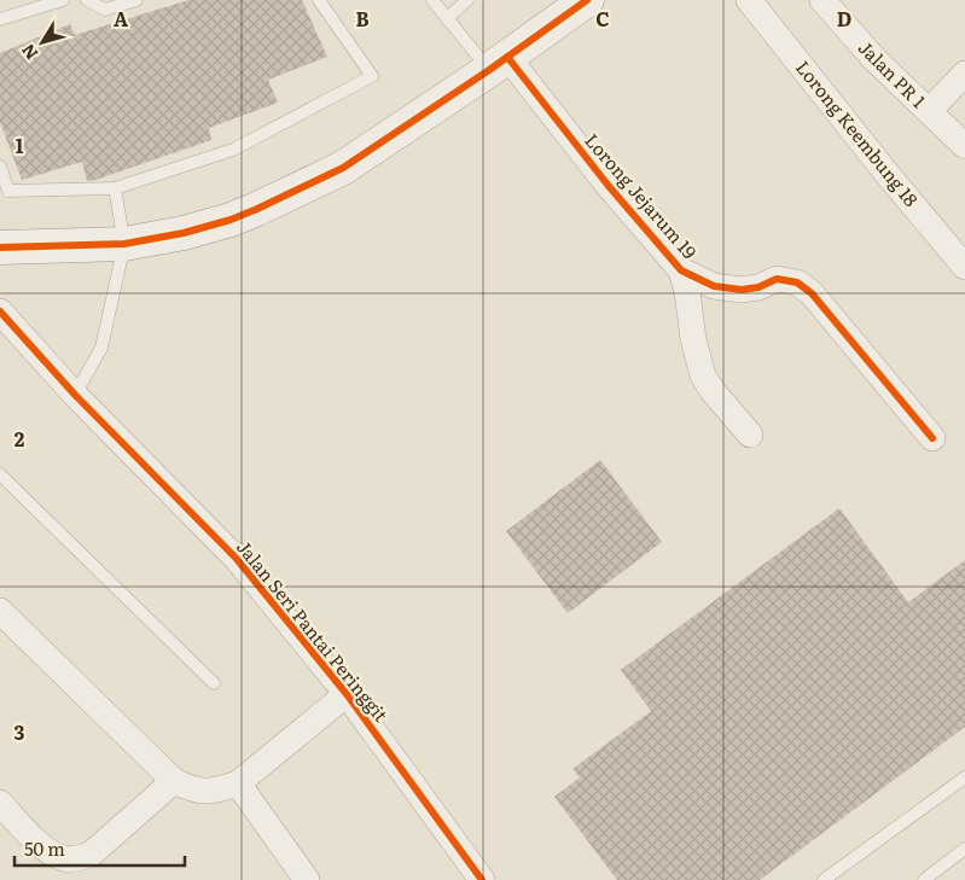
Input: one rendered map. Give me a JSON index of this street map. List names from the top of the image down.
{
  "streets": {
    "street": [
      "Jalan PR 1",
      "Lorong Keembung 18",
      "Lorong Jejarum 19",
      "Jalan Seri Pantai Peringgit"
    ]
  },
  "scale_bar": "50 m",
  "north": "bottom left",
  "grid": {
    "columns": [
      "A",
      "B",
      "C",
      "D"
    ],
    "rows": ["1", "2", "3"]
  }
}
